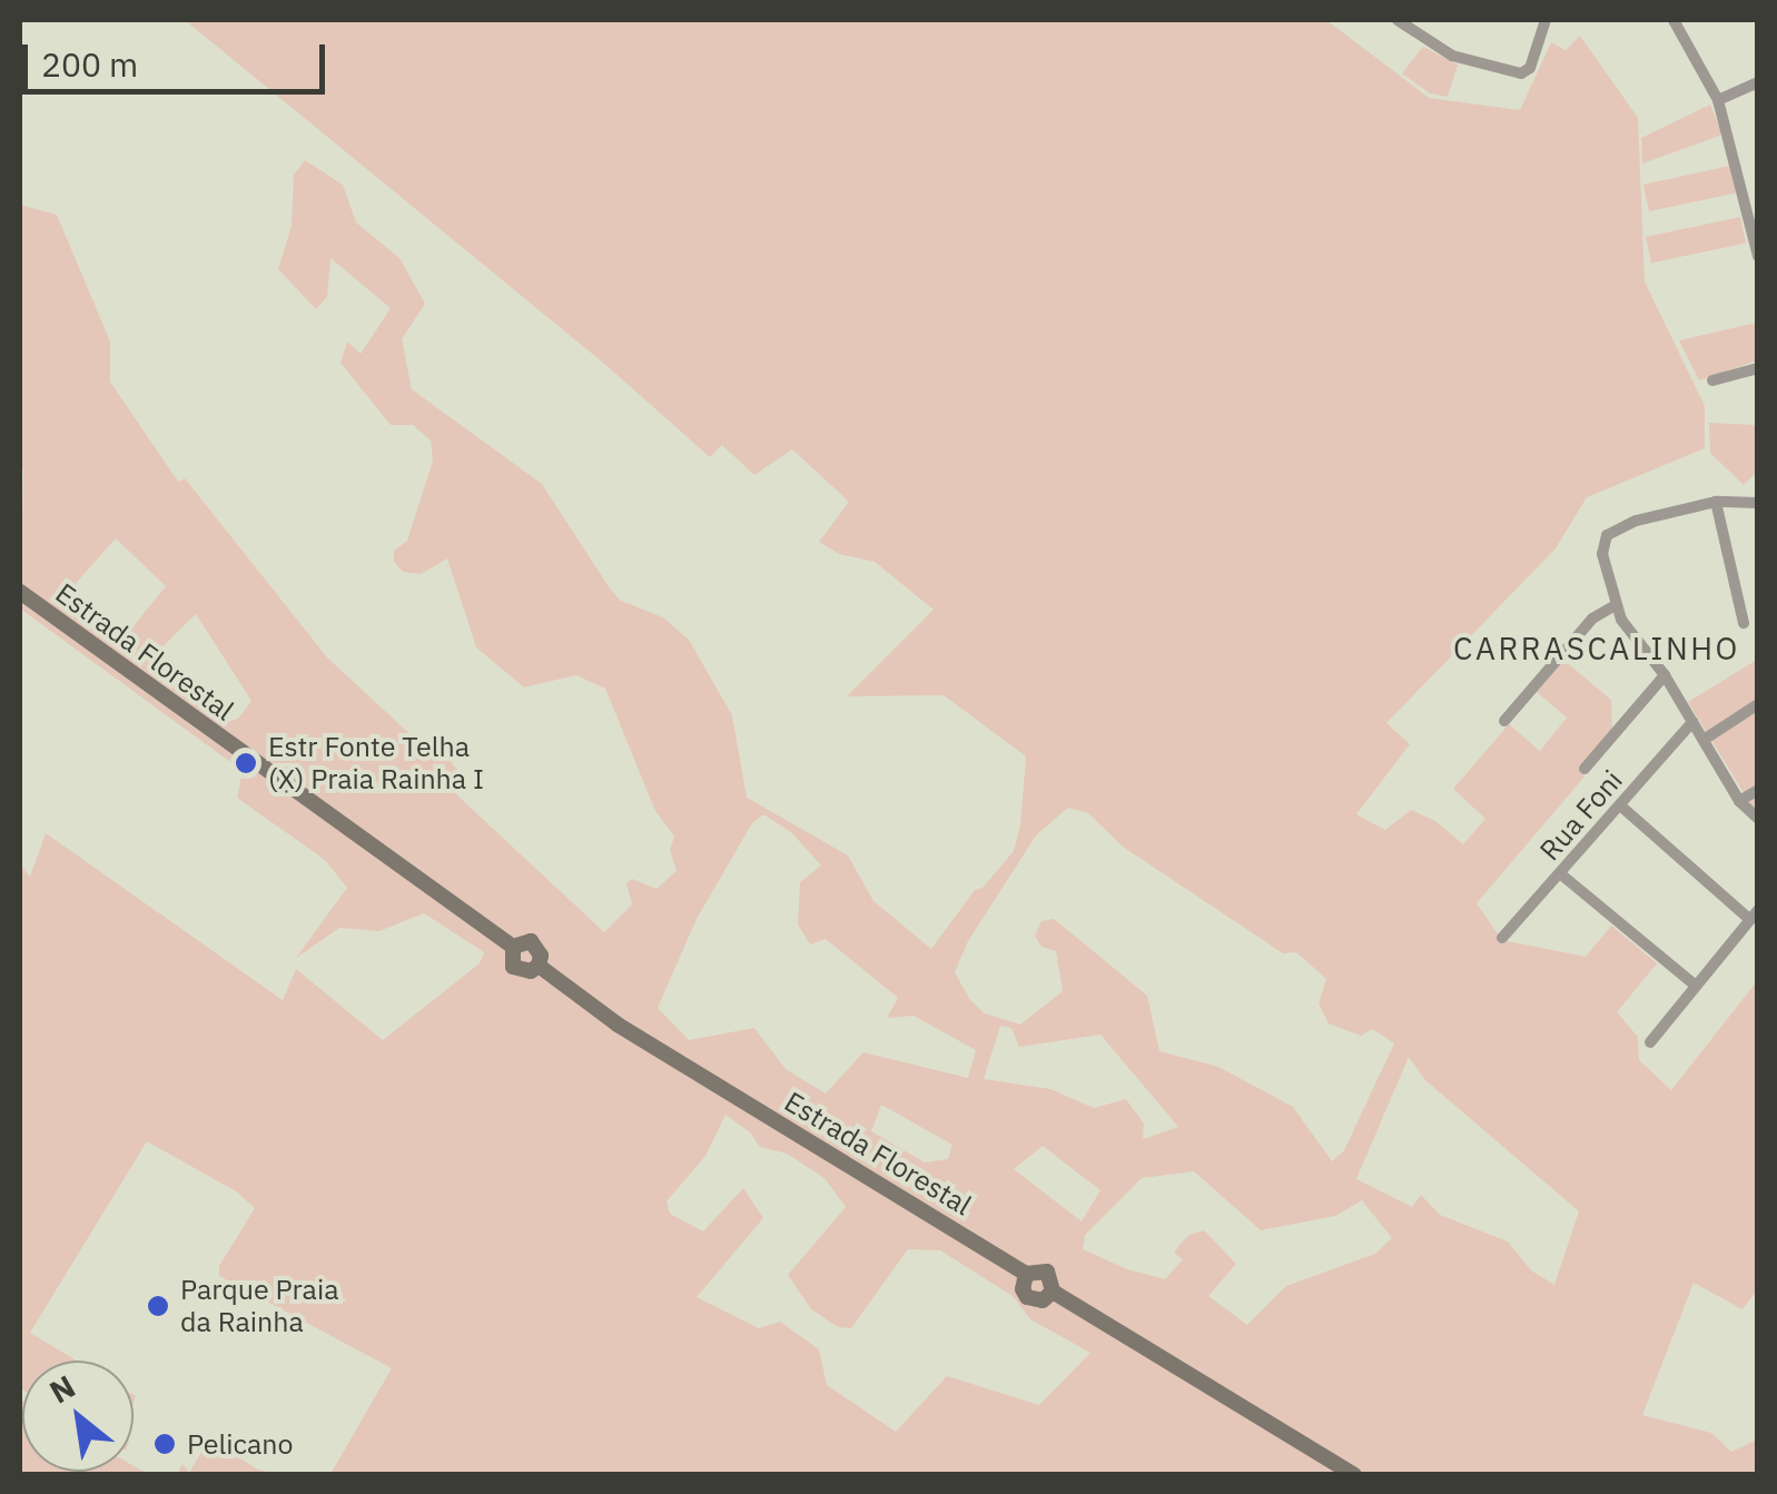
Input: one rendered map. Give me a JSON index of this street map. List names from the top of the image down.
{
  "streets": {
    "main road": ["Estrada Florestal"],
    "street": ["Rua Foni"]
  },
  "districts": ["CARRASCALINHO"],
  "places": ["Estr Fonte Telha (X) Praia Rainha I", "Parque Praia da Rainha", "Pelicano"],
  "scale_bar": "200 m",
  "north": "top left"
}
